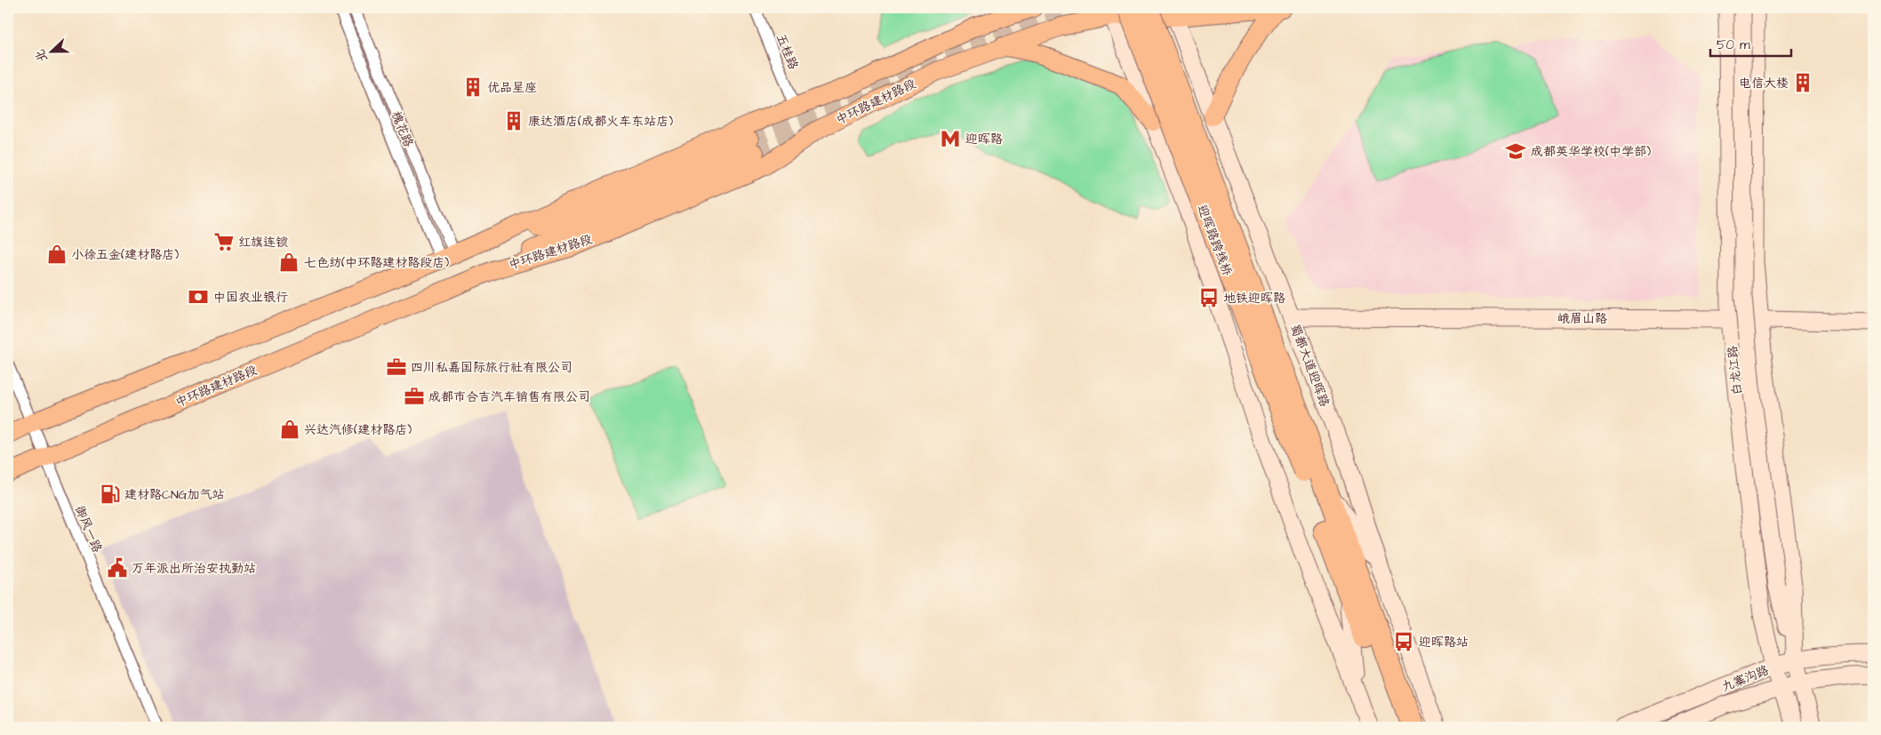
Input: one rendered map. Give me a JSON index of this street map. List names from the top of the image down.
{
  "streets": {
    "highway": ["迎晖路跨线桥"],
    "main road": ["中环路建材路段"],
    "street": [
      "五桂路",
      "槐花路",
      "峨眉山路",
      "蜀都大道迎晖路",
      "白龙江路",
      "御风一路",
      "九寨沟路"
    ]
  },
  "crossings": [
    ["五桂路", "中环路建材路段"],
    ["中环路建材路段", "槐花路"],
    ["中环路建材路段", "迎晖路跨线桥"],
    ["中环路建材路段", "蜀都大道迎晖路"],
    ["中环路建材路段", "御风一路"],
    ["峨眉山路", "蜀都大道迎晖路"],
    ["峨眉山路", "白龙江路"],
    ["白龙江路", "九寨沟路"]
  ],
  "places": {
    "building": ["电信大楼", "优品星座", "康达酒店(成都火车东站店)"],
    "metro station": ["迎晖路"],
    "school or university": ["成都英华学校(中学部)"],
    "supermarket": ["红旗连锁"],
    "shop": ["小徐五金(建材路店)", "七色纺(中环路建材路段店)", "兴达汽修(建材路店)"],
    "bank": ["中国农业银行"],
    "bus stop": ["地铁迎晖路", "迎晖路站"],
    "office": ["四川私嘉国际旅行社有限公司", "成都市合吉汽车销售有限公司"],
    "fuel station": ["建材路CNG加气站"],
    "public building": ["万年派出所治安执勤站"]
  },
  "scale_bar": "50 m",
  "north": "left"
}
